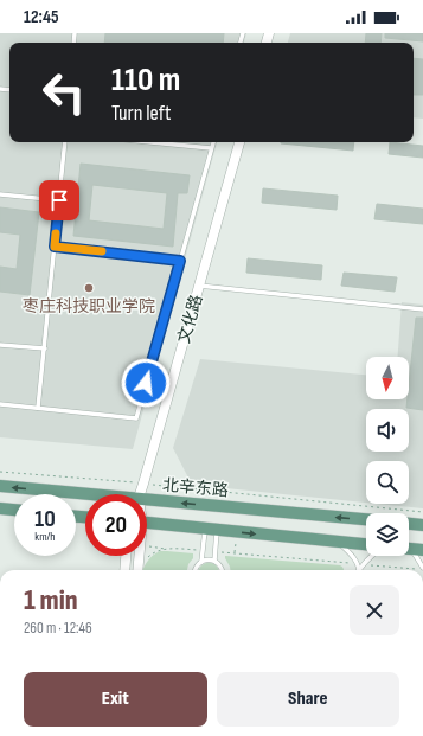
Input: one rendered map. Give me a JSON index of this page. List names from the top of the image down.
{
  "streets": {
    "main road": ["北辛东路"],
    "street": ["文化路"]
  },
  "places": ["枣庄科技职业学院"],
  "north": "bottom",
  "page": {
    "status": "12:45",
    "turn": ["110 m", "Turn left"],
    "speed": "10 km/h",
    "limit": "20",
    "heading": ["1 min", "260 m · 12:46"],
    "buttons": ["Exit", "Share"]
  }
}
